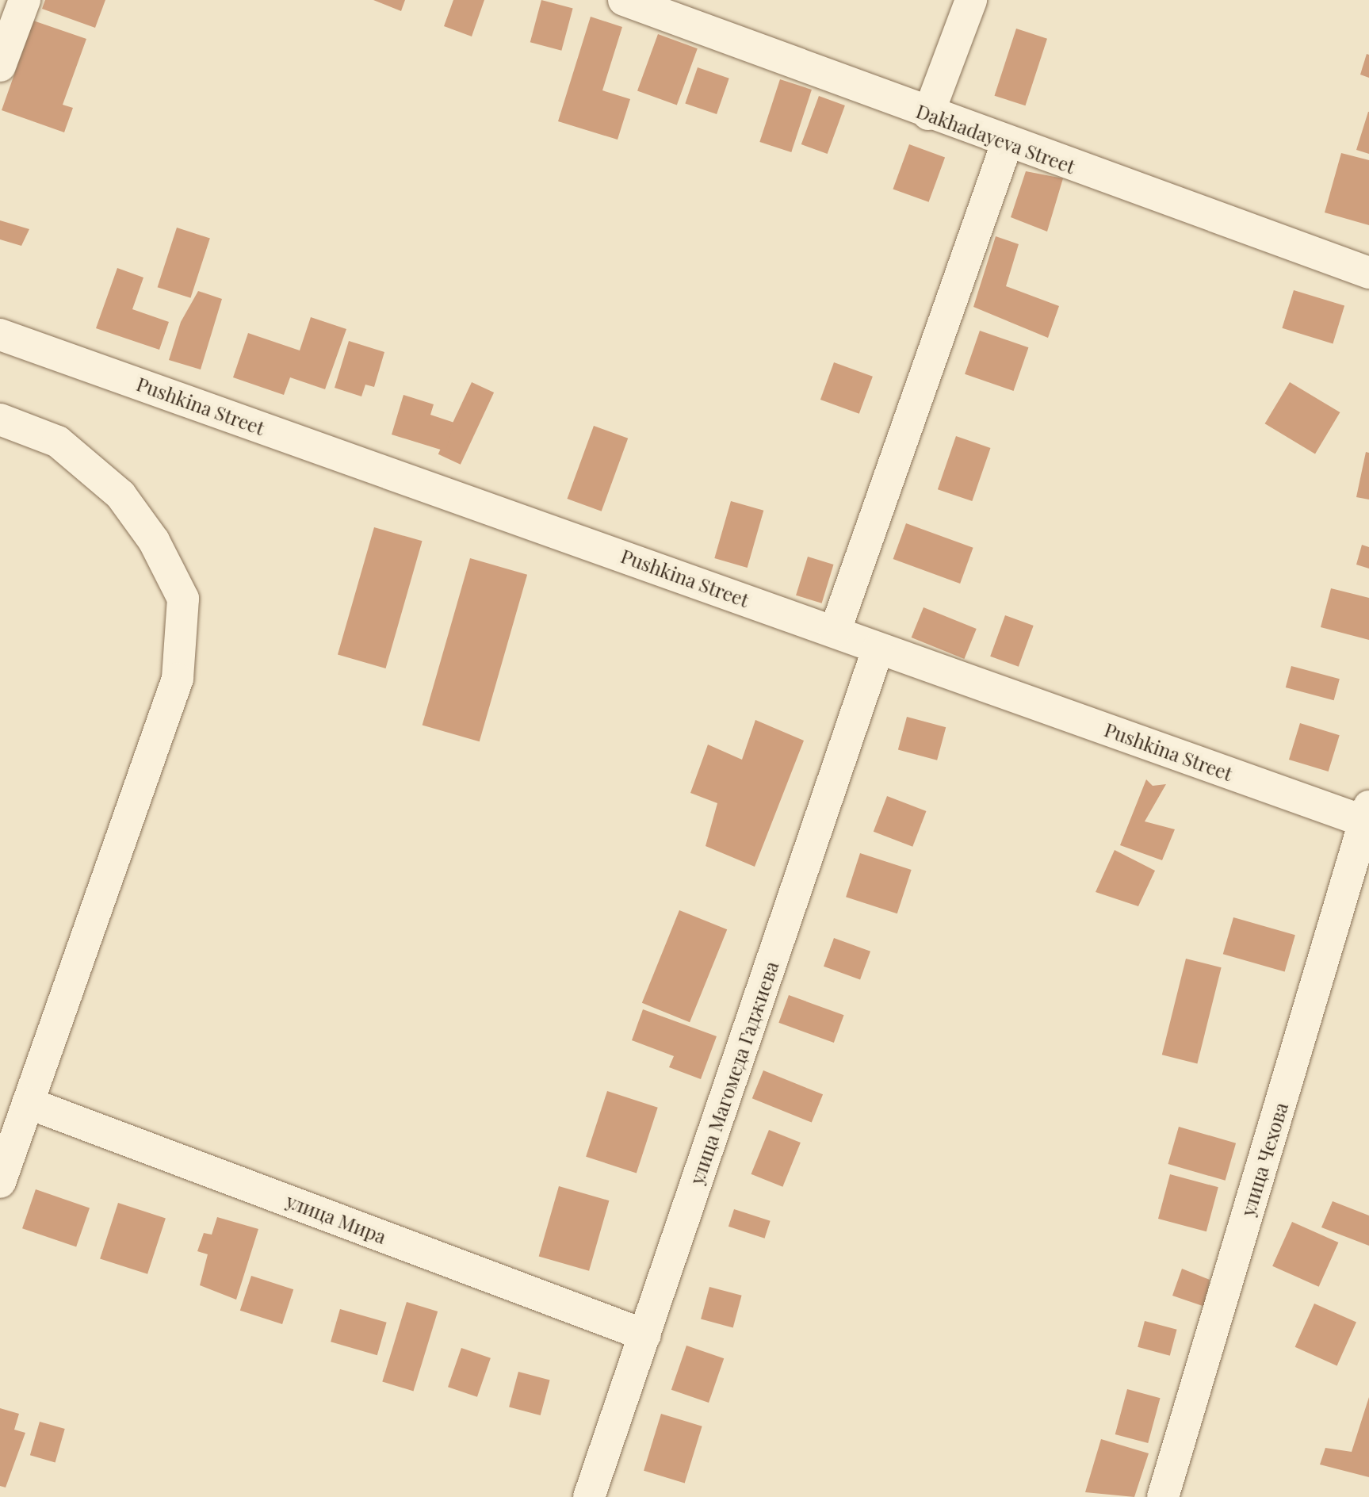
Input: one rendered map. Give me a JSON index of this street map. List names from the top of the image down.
{
  "streets": {
    "street": [
      "Dakhadayeva Street",
      "Pushkina Street",
      "улица Магомеда Гаджиева",
      "улица Чехова",
      "улица Мира"
    ]
  },
  "crossings": [
    ["Pushkina Street", "улица Магомеда Гаджиева"],
    ["Pushkina Street", "улица Чехова"],
    ["улица Магомеда Гаджиева", "улица Мира"]
  ]
}
